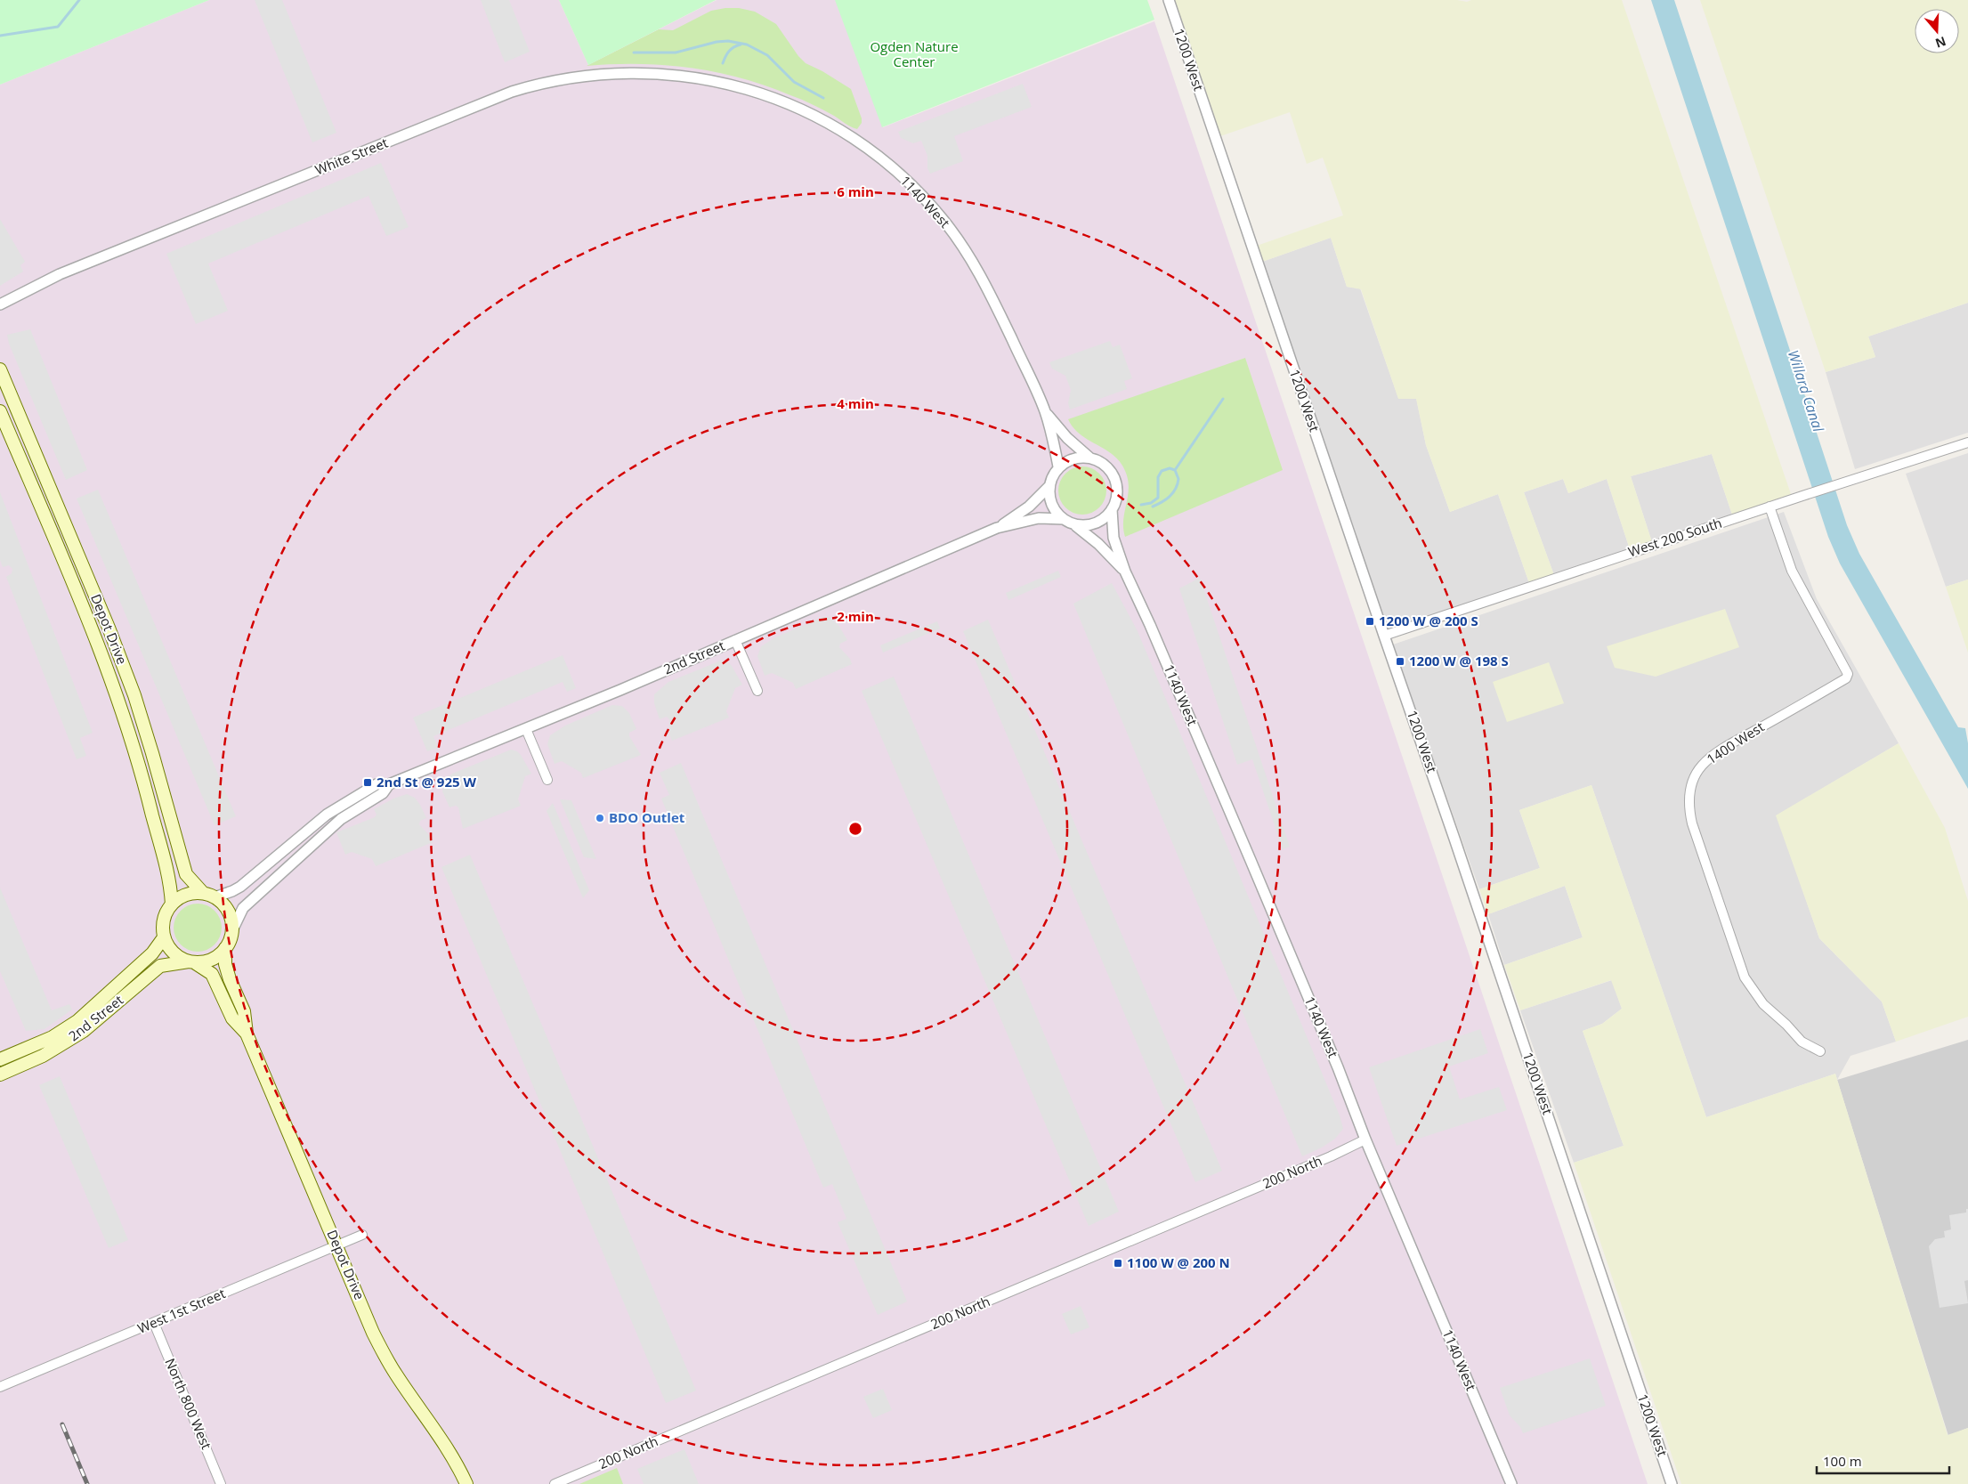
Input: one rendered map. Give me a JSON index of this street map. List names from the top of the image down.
{
  "streets": {
    "main road": ["Depot Drive", "2nd Street"],
    "street": [
      "1200 West",
      "White Street",
      "1140 West",
      "West 200 South",
      "1400 West",
      "200 North",
      "West 1st Street",
      "North 800 West"
    ]
  },
  "crossings": [
    ["1200 West", "West 200 South"],
    ["White Street", "1140 West"],
    ["1140 West", "2nd Street"],
    ["1140 West", "200 North"],
    ["West 200 South", "1400 West"],
    ["Depot Drive", "2nd Street"],
    ["Depot Drive", "West 1st Street"],
    ["West 1st Street", "North 800 West"]
  ],
  "water": ["Willard Canal"],
  "parks": ["Ogden Nature Center"],
  "places": {
    "transit": [
      "1200 W @ 200 S",
      "1200 W @ 198 S",
      "2nd St @ 925 W",
      "1100 W @ 200 N"
    ],
    "other": ["BDO Outlet"]
  },
  "scale_bar": "100 m",
  "north": "bottom",
  "rings": ["6 min", "4 min", "2 min"]
}
